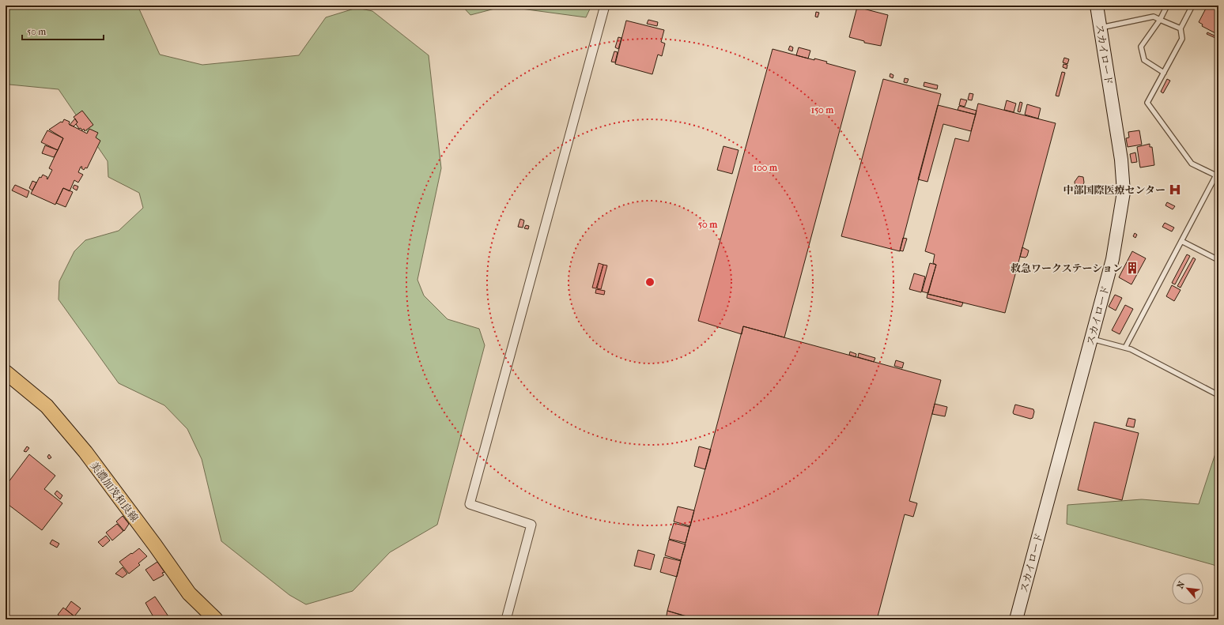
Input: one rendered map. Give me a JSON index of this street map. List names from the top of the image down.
{
  "streets": {
    "main road": ["美濃加茂和良線"],
    "street": ["スカイロード"]
  },
  "places": {
    "hospital": ["中部国際医療センター"],
    "building": ["救急ワークステーション"]
  },
  "scale_bar": "50 m",
  "north": "top left",
  "rings": ["150 m", "100 m", "50 m"]
}
